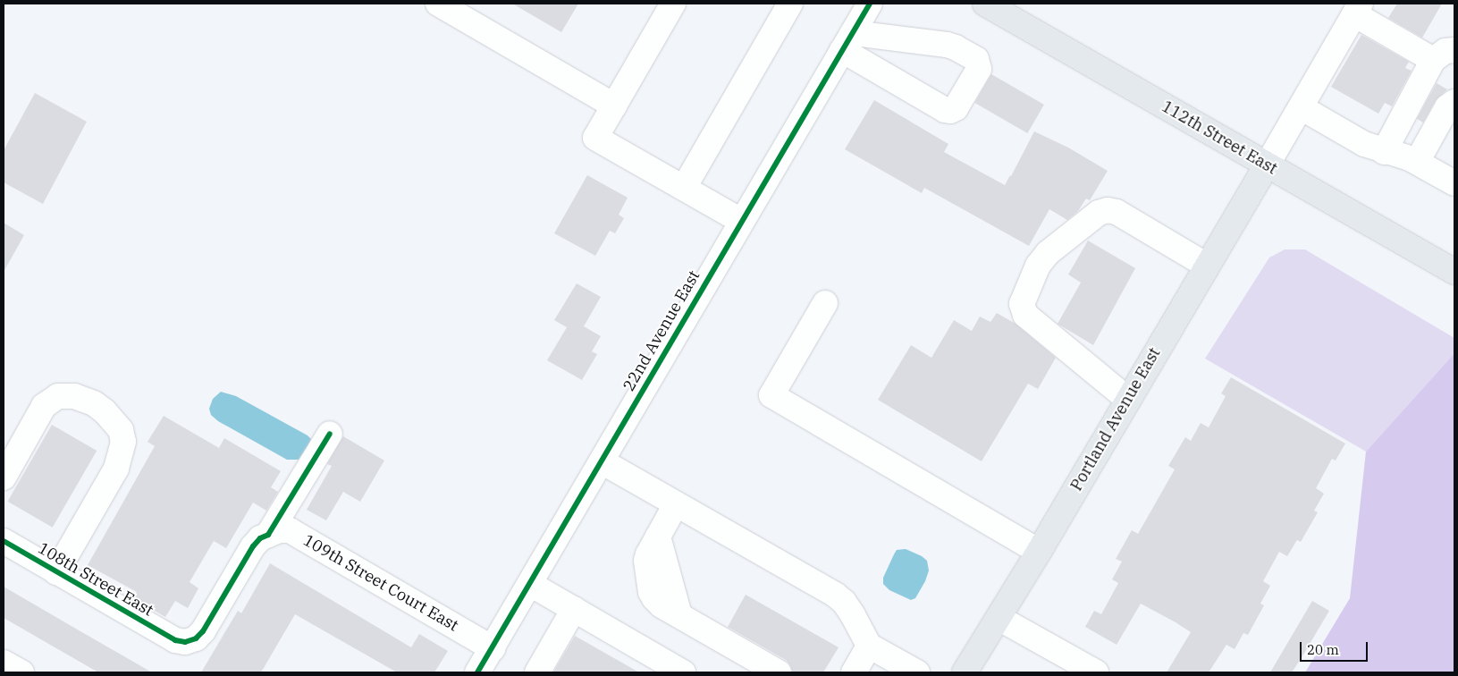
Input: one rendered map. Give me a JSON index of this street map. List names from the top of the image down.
{
  "streets": {
    "main road": ["112th Street East", "Portland Avenue East"],
    "street": ["22nd Avenue East", "108th Street East", "109th Street Court East"]
  },
  "crossings": [
    ["112th Street East", "Portland Avenue East"],
    ["22nd Avenue East", "109th Street Court East"],
    ["108th Street East", "109th Street Court East"]
  ],
  "scale_bar": "20 m"
}
